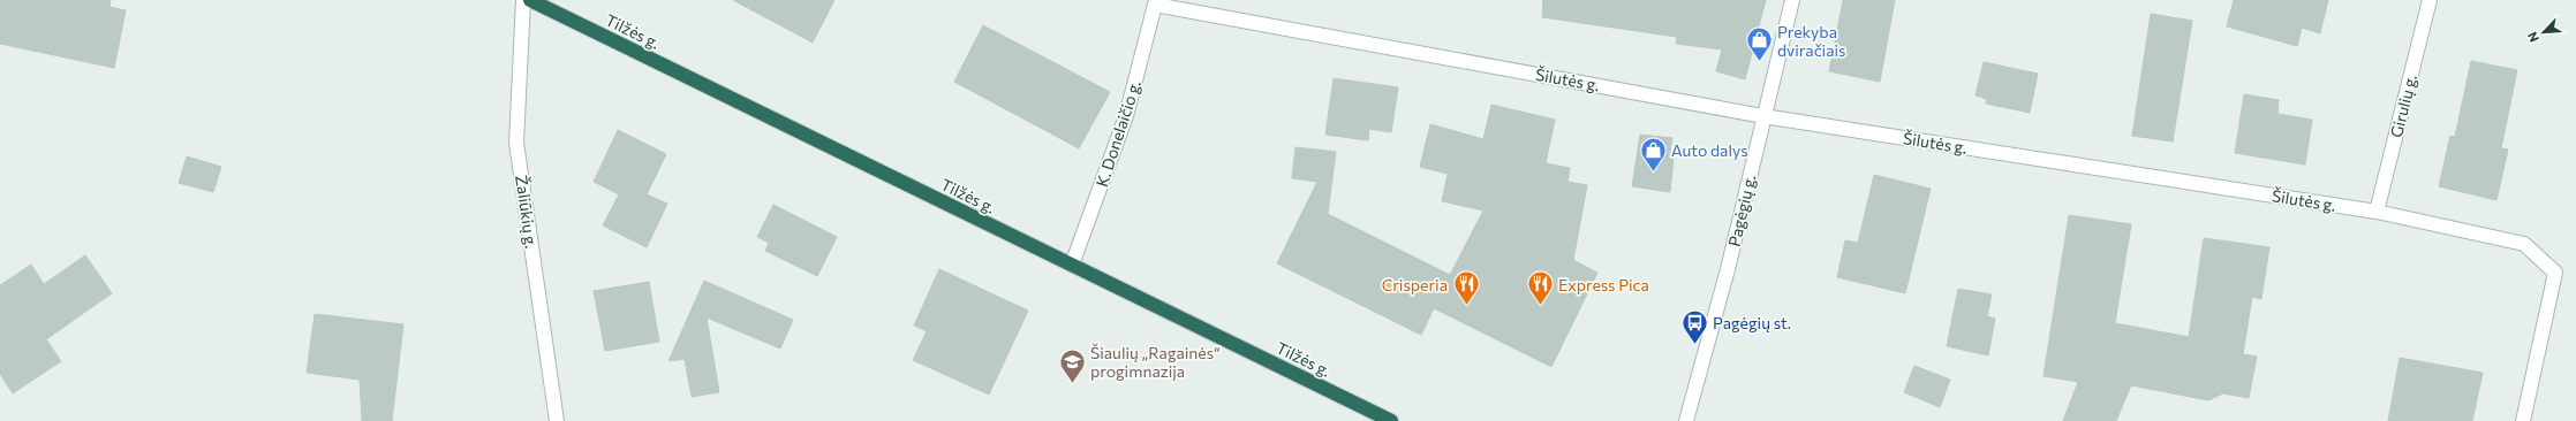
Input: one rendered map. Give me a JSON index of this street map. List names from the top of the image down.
{
  "streets": {
    "highway": ["Tilžės g."],
    "street": [
      "Šilutės g.",
      "Girulių g.",
      "K. Donelaičio g.",
      "Pagėgių g.",
      "Žaliūkių g."
    ]
  },
  "crossings": [
    ["Tilžės g.", "K. Donelaičio g."],
    ["Šilutės g.", "Girulių g."],
    ["Šilutės g.", "K. Donelaičio g."],
    ["Šilutės g.", "Pagėgių g."]
  ],
  "places": {
    "shop": ["Prekyba dviračiais", "Auto dalys"],
    "restaurant": ["Crisperia", "Express Pica"],
    "bus stop": ["Pagėgių st."],
    "school or university": ["Šiaulių „Ragainės“ progimnazija"]
  },
  "north": "bottom left"
}
